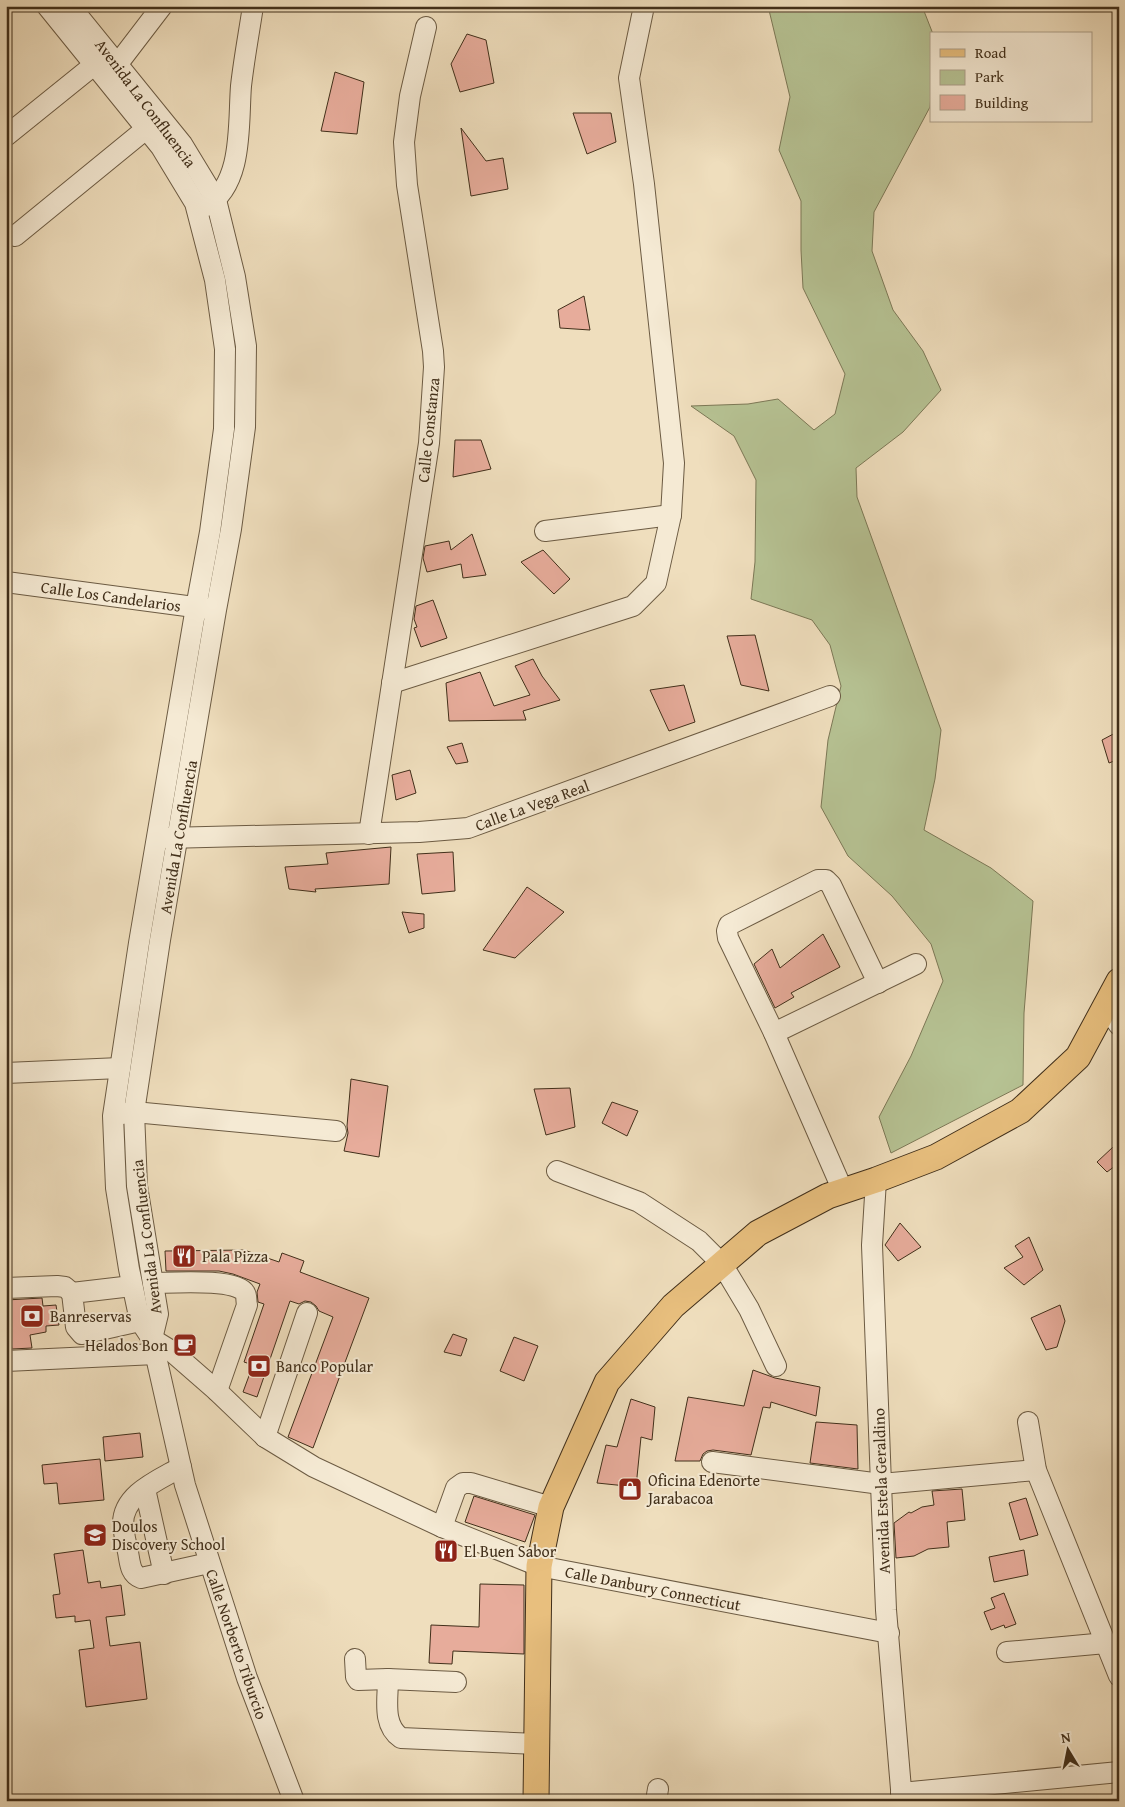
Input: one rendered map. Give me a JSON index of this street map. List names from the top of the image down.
{
  "streets": {
    "street": [
      "Avenida La Confluencia",
      "Calle Constanza",
      "Calle Los Candelarios",
      "Calle La Vega Real",
      "Avenida Estela Geraldino",
      "Calle Danbury Connecticut",
      "Calle Norberto Tiburcio"
    ]
  },
  "crossings": [
    ["Avenida La Confluencia", "Calle Los Candelarios"],
    ["Avenida La Confluencia", "Calle La Vega Real"],
    ["Avenida La Confluencia", "Calle Danbury Connecticut"],
    ["Avenida La Confluencia", "Calle Norberto Tiburcio"],
    ["Calle Constanza", "Calle La Vega Real"],
    ["Avenida Estela Geraldino", "Calle Danbury Connecticut"],
    ["Calle Danbury Connecticut", "Calle Norberto Tiburcio"]
  ],
  "places": {
    "restaurant": ["Pala Pizza", "El Buen Sabor"],
    "bank": ["Banreservas", "Banco Popular"],
    "cafe": ["Helados Bon"],
    "shop": ["Oficina Edenorte Jarabacoa"],
    "school or university": ["Doulos Discovery School"]
  },
  "legend": ["Road", "Park", "Building"],
  "north": "top"
}
